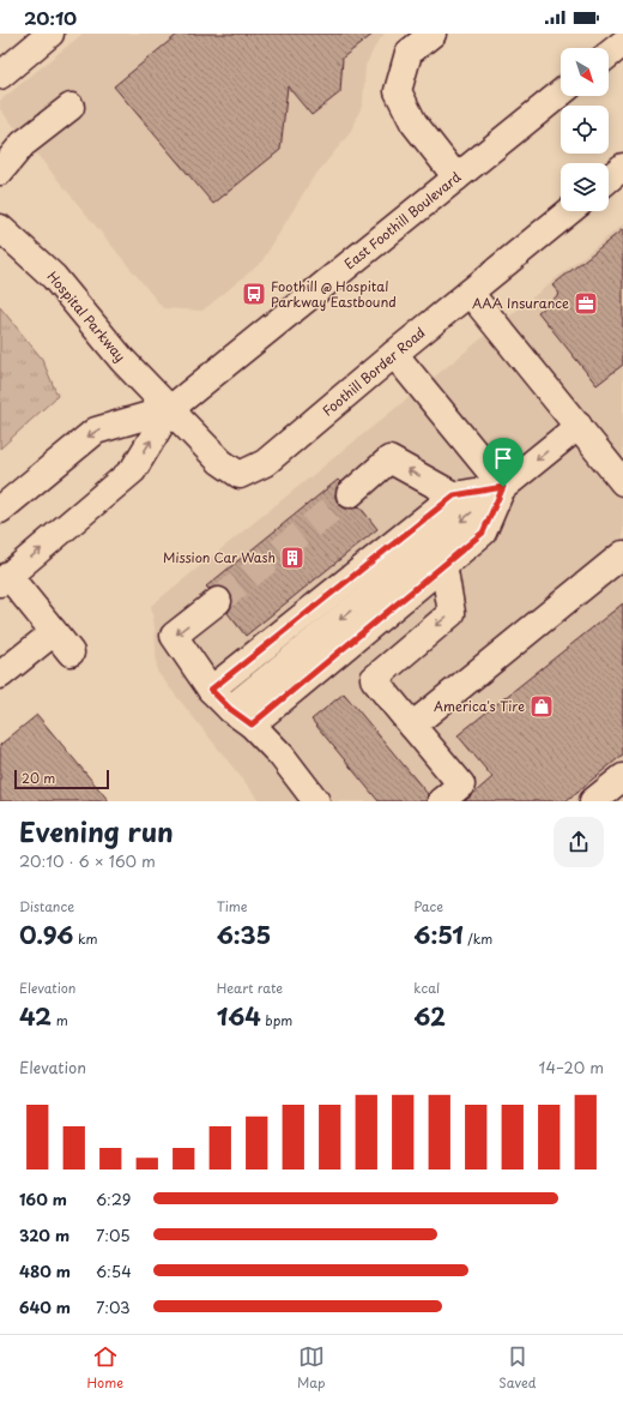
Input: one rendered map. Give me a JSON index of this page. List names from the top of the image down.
{
  "streets": {
    "main road": ["East Foothill Boulevard", "Hospital Parkway", "Foothill Border Road"]
  },
  "crossings": [
    ["East Foothill Boulevard", "Hospital Parkway"],
    ["East Foothill Boulevard", "Foothill Border Road"],
    ["Hospital Parkway", "Foothill Border Road"]
  ],
  "places": {
    "bus stop": ["Foothill @ Hospital Parkway Eastbound"],
    "office": ["AAA Insurance"],
    "building": ["Mission Car Wash"],
    "shop": ["America's Tire"]
  },
  "scale_bar": "20 m",
  "north": "bottom right",
  "page": {
    "status": "20:10",
    "scale": "20 m",
    "heading": ["Evening run", "20:10 · 6 × 160 m"],
    "stats": [
      ["Distance", "0.96 km"],
      ["Time", "6:35"],
      ["Pace", "6:51 /km"],
      ["Elevation", "42 m"],
      ["Heart rate", "164 bpm"],
      ["kcal", "62"]
    ],
    "chart": ["Elevation", "14–20 m"],
    "list": [
      {
        "name": "160 m",
        "note": "6:29"
      },
      {
        "name": "320 m",
        "note": "7:05"
      },
      {
        "name": "480 m",
        "note": "6:54"
      },
      {
        "name": "640 m",
        "note": "7:03"
      }
    ],
    "tabs": ["Home", "Map", "Saved"]
  }
}
